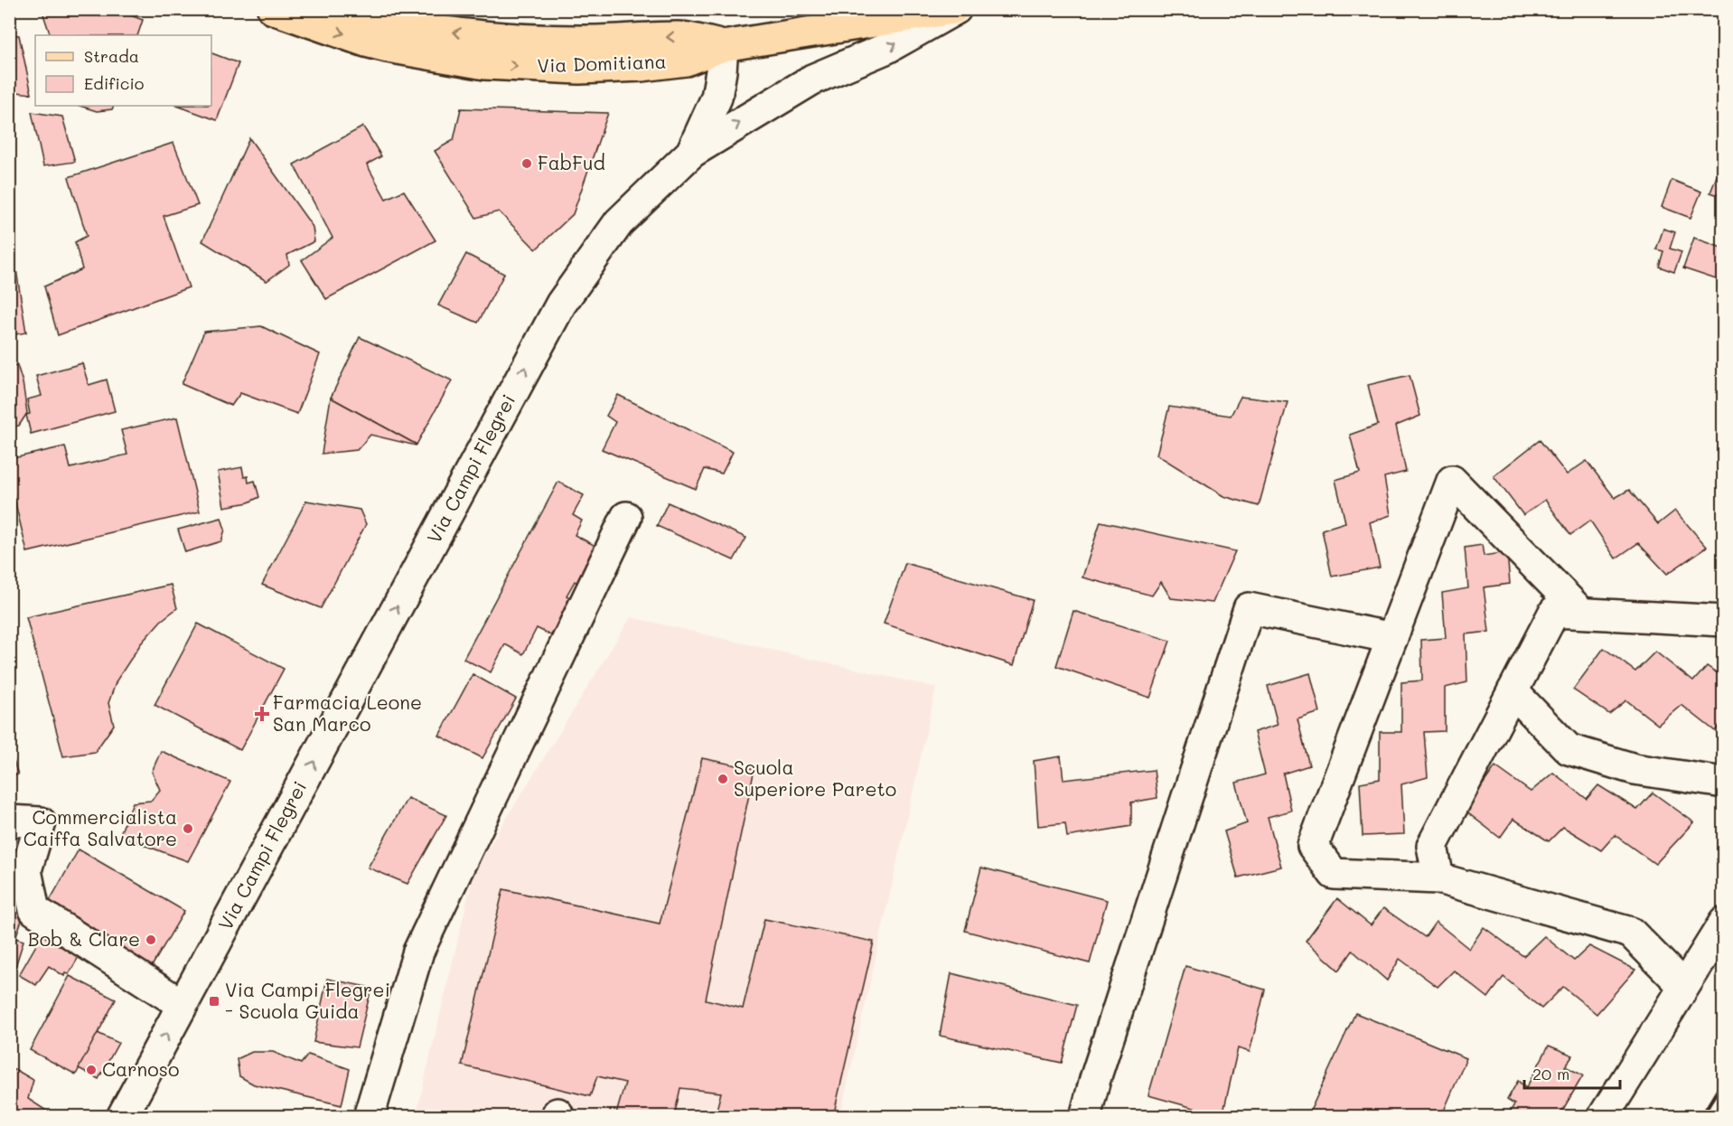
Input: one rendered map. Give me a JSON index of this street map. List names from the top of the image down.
{
  "streets": {
    "main road": ["Via Domitiana"],
    "street": ["Via Campi Flegrei"]
  },
  "crossings": [
    ["Via Domitiana", "Via Campi Flegrei"]
  ],
  "places": {
    "other": [
      "FabFud",
      "Scuola Superiore Pareto",
      "Commercialista Caiffa Salvatore",
      "Bob & Clare",
      "Carnoso"
    ],
    "health": ["Farmacia Leone San Marco"],
    "transit": ["Via Campi Flegrei - Scuola Guida"]
  },
  "legend": ["Strada", "Edificio"],
  "scale_bar": "20 m"
}
